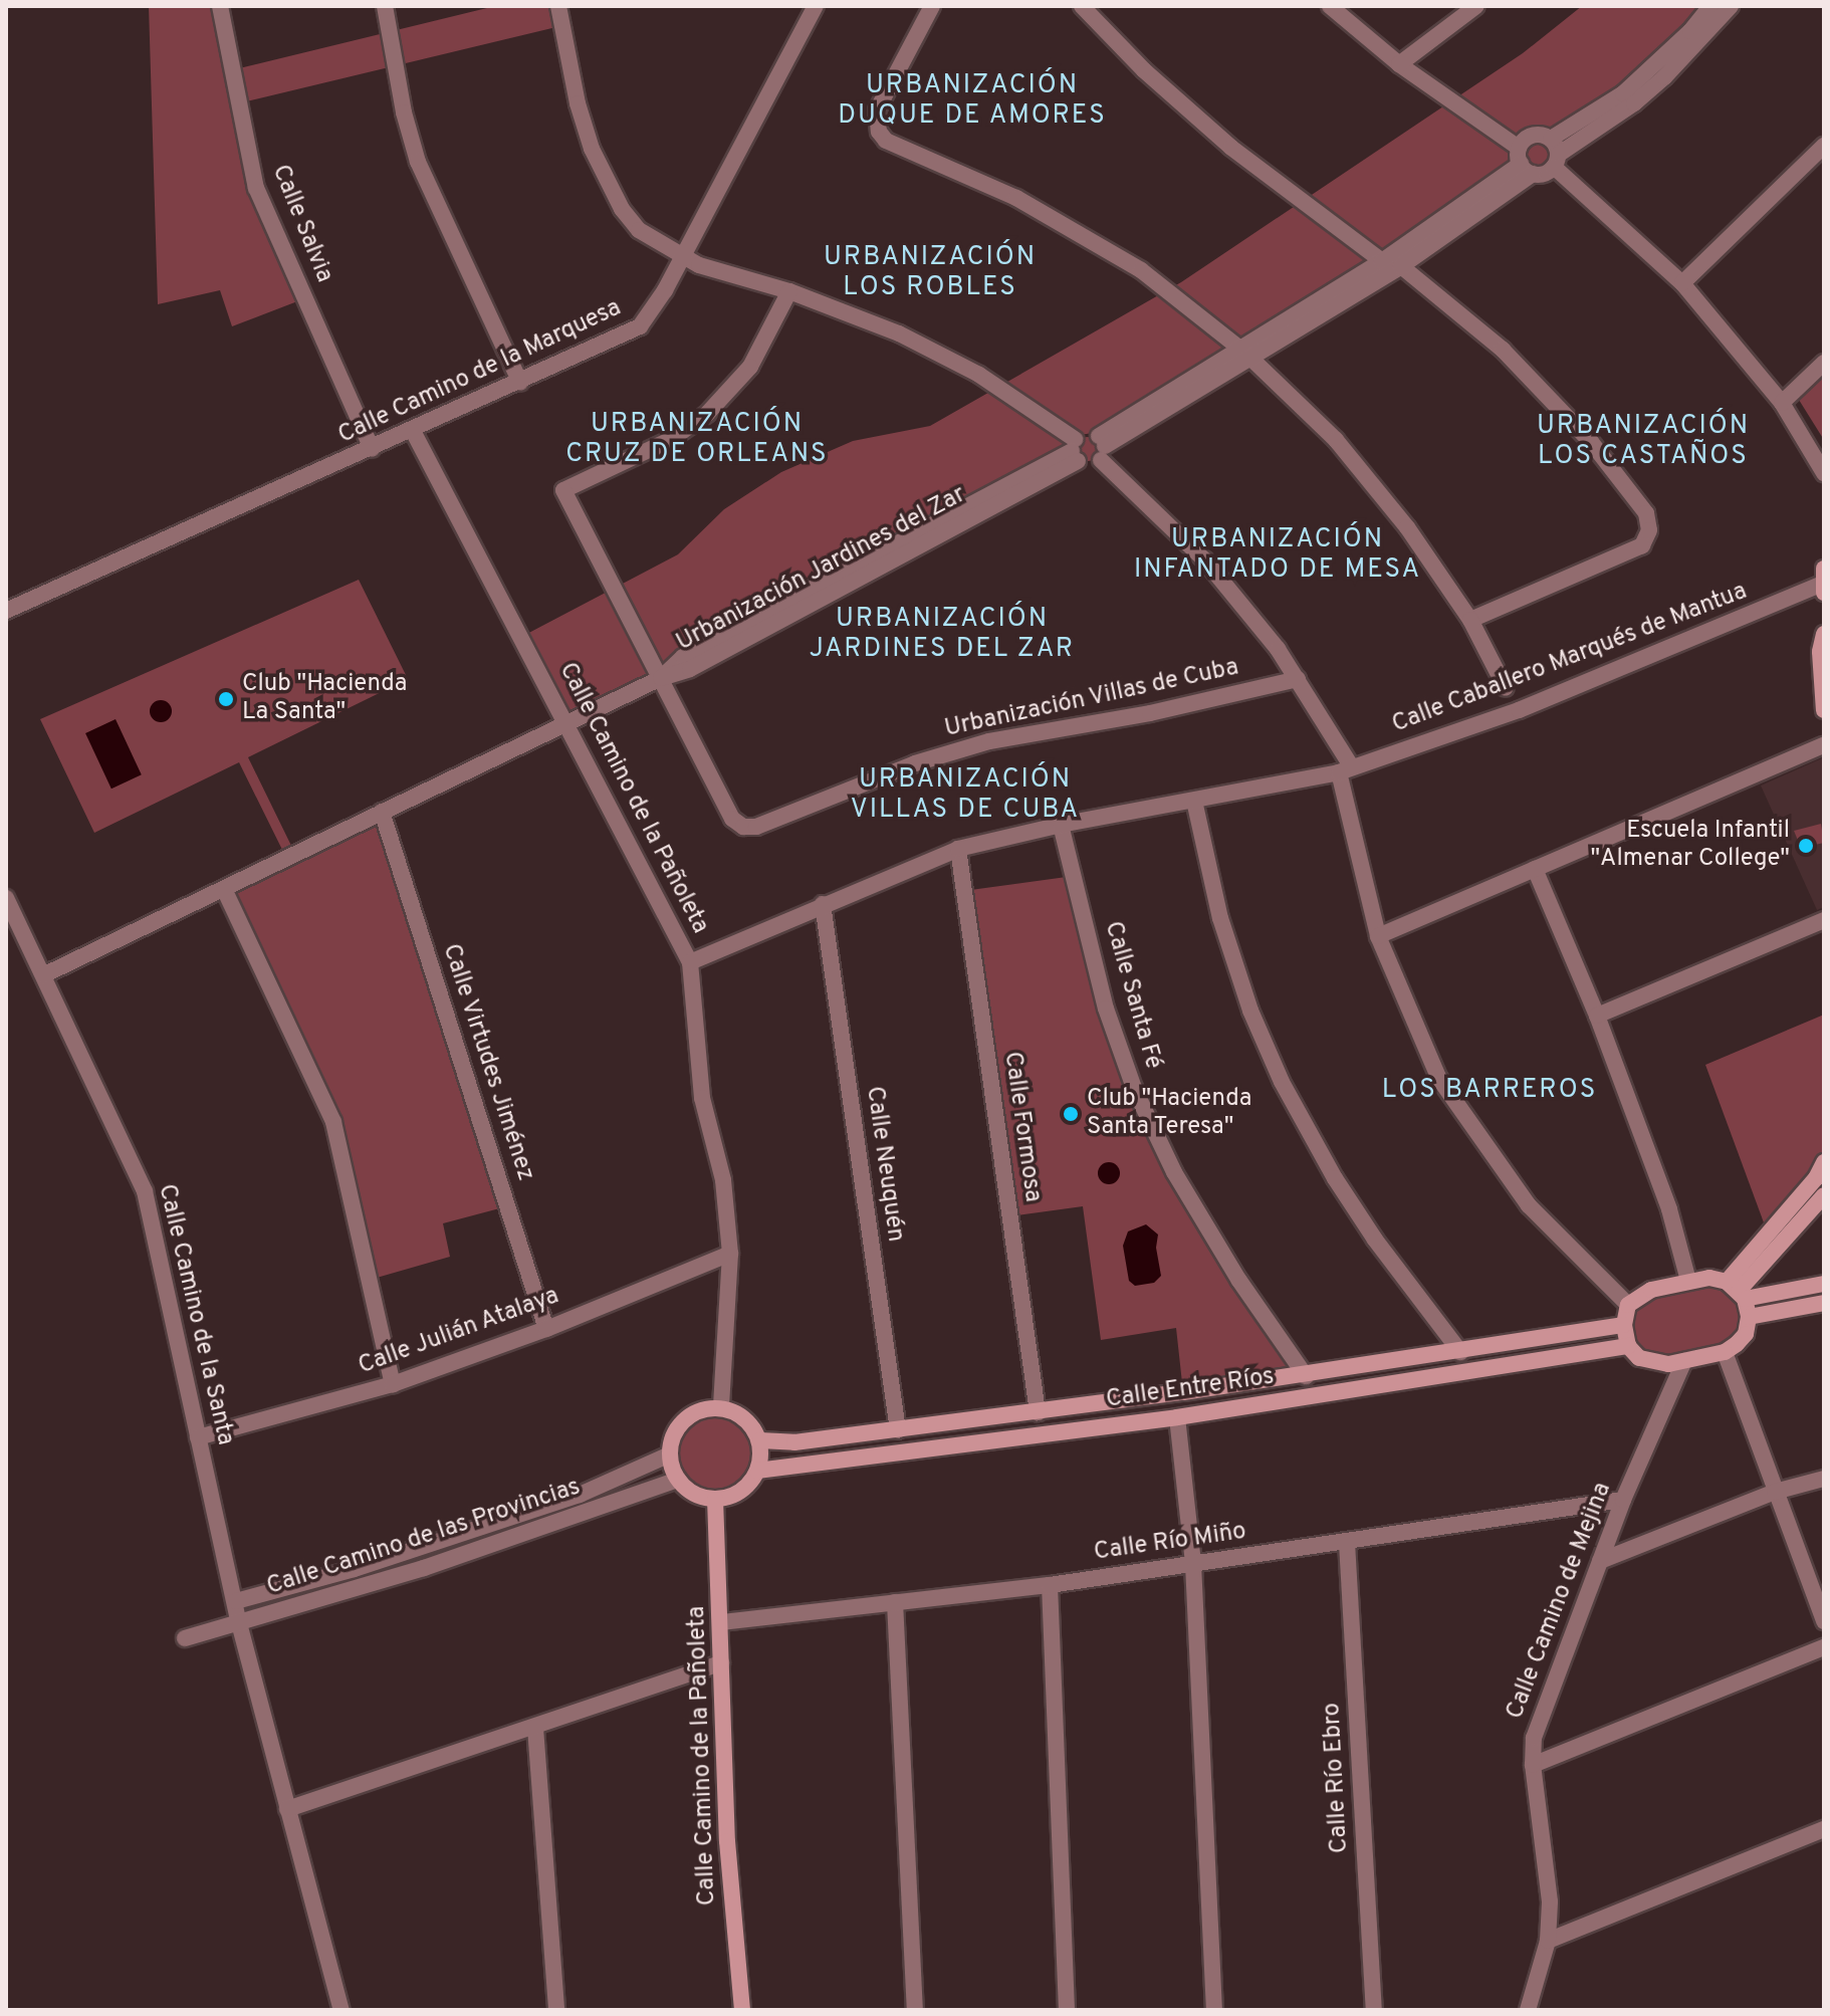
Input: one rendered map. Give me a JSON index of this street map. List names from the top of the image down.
{
  "streets": {
    "street": [
      "Calle Salvia",
      "Calle Camino de la Marquesa",
      "Urbanización Jardines del Zar",
      "Calle Caballero Marqués de Mantua",
      "Urbanización Villas de Cuba",
      "Calle Camino de la Pañoleta",
      "Calle Santa Fé",
      "Calle Virtudes Jiménez",
      "Calle Formosa",
      "Calle Neuquén",
      "Calle Camino de la Santa",
      "Calle Julián Atalaya",
      "Calle Entre Ríos",
      "Calle Camino de las Provincias",
      "Calle Río Miño",
      "Calle Camino de Mejina",
      "Calle Río Ebro"
    ]
  },
  "crossings": [
    ["Calle Salvia", "Calle Camino de la Marquesa"],
    ["Calle Camino de la Marquesa", "Calle Camino de la Pañoleta"],
    ["Urbanización Jardines del Zar", "Urbanización Villas de Cuba"],
    ["Urbanización Jardines del Zar", "Calle Camino de la Pañoleta"],
    ["Urbanización Jardines del Zar", "Calle Virtudes Jiménez"],
    ["Urbanización Jardines del Zar", "Calle Camino de la Santa"],
    ["Calle Caballero Marqués de Mantua", "Calle Camino de la Pañoleta"],
    ["Calle Caballero Marqués de Mantua", "Calle Santa Fé"],
    ["Calle Caballero Marqués de Mantua", "Calle Formosa"],
    ["Calle Caballero Marqués de Mantua", "Calle Neuquén"],
    ["Calle Camino de la Pañoleta", "Calle Julián Atalaya"],
    ["Calle Camino de la Pañoleta", "Calle Entre Ríos"],
    ["Calle Camino de la Pañoleta", "Calle Camino de las Provincias"],
    ["Calle Camino de la Pañoleta", "Calle Río Miño"],
    ["Calle Santa Fé", "Calle Entre Ríos"],
    ["Calle Virtudes Jiménez", "Calle Julián Atalaya"],
    ["Calle Formosa", "Calle Entre Ríos"],
    ["Calle Neuquén", "Calle Entre Ríos"],
    ["Calle Camino de la Santa", "Calle Julián Atalaya"],
    ["Calle Camino de la Santa", "Calle Camino de las Provincias"],
    ["Calle Entre Ríos", "Calle Camino de las Provincias"],
    ["Calle Entre Ríos", "Calle Camino de Mejina"],
    ["Calle Río Miño", "Calle Camino de Mejina"],
    ["Calle Río Miño", "Calle Río Ebro"]
  ],
  "districts": [
    "URBANIZACIÓN DUQUE DE AMORES",
    "URBANIZACIÓN LOS ROBLES",
    "URBANIZACIÓN CRUZ DE ORLEANS",
    "URBANIZACIÓN LOS CASTAÑOS",
    "URBANIZACIÓN INFANTADO DE MESA",
    "URBANIZACIÓN JARDINES DEL ZAR",
    "URBANIZACIÓN VILLAS DE CUBA",
    "LOS BARREROS"
  ],
  "places": ["Club \"Hacienda La Santa\"", "Escuela Infantil \"Almenar College\"", "Club \"Hacienda Santa Teresa\""]
}
